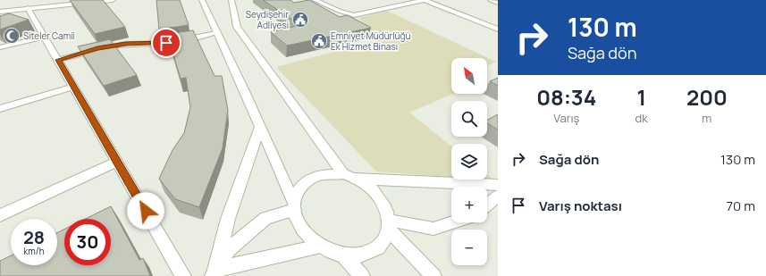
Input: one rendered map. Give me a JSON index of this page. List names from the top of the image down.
{
  "places": {
    "public building": ["Seydişehir Adliyesi", "Emniyet Müdürlüğü Ek Hizmet Binası"],
    "mosque": ["Siteler Camii"]
  },
  "north": "top left",
  "page": {
    "turn": ["130 m", "Sağa dön"],
    "map_buttons": ["+", "−"],
    "eta": [
      "08:34",
      "Varış",
      "1",
      "dk",
      "200",
      "m"
    ],
    "list": [
      {
        "name": "Sağa dön",
        "value": "130 m"
      },
      {
        "name": "Varış noktası",
        "value": "70 m"
      }
    ],
    "speed": "28 km/h",
    "limit": "30"
  }
}
